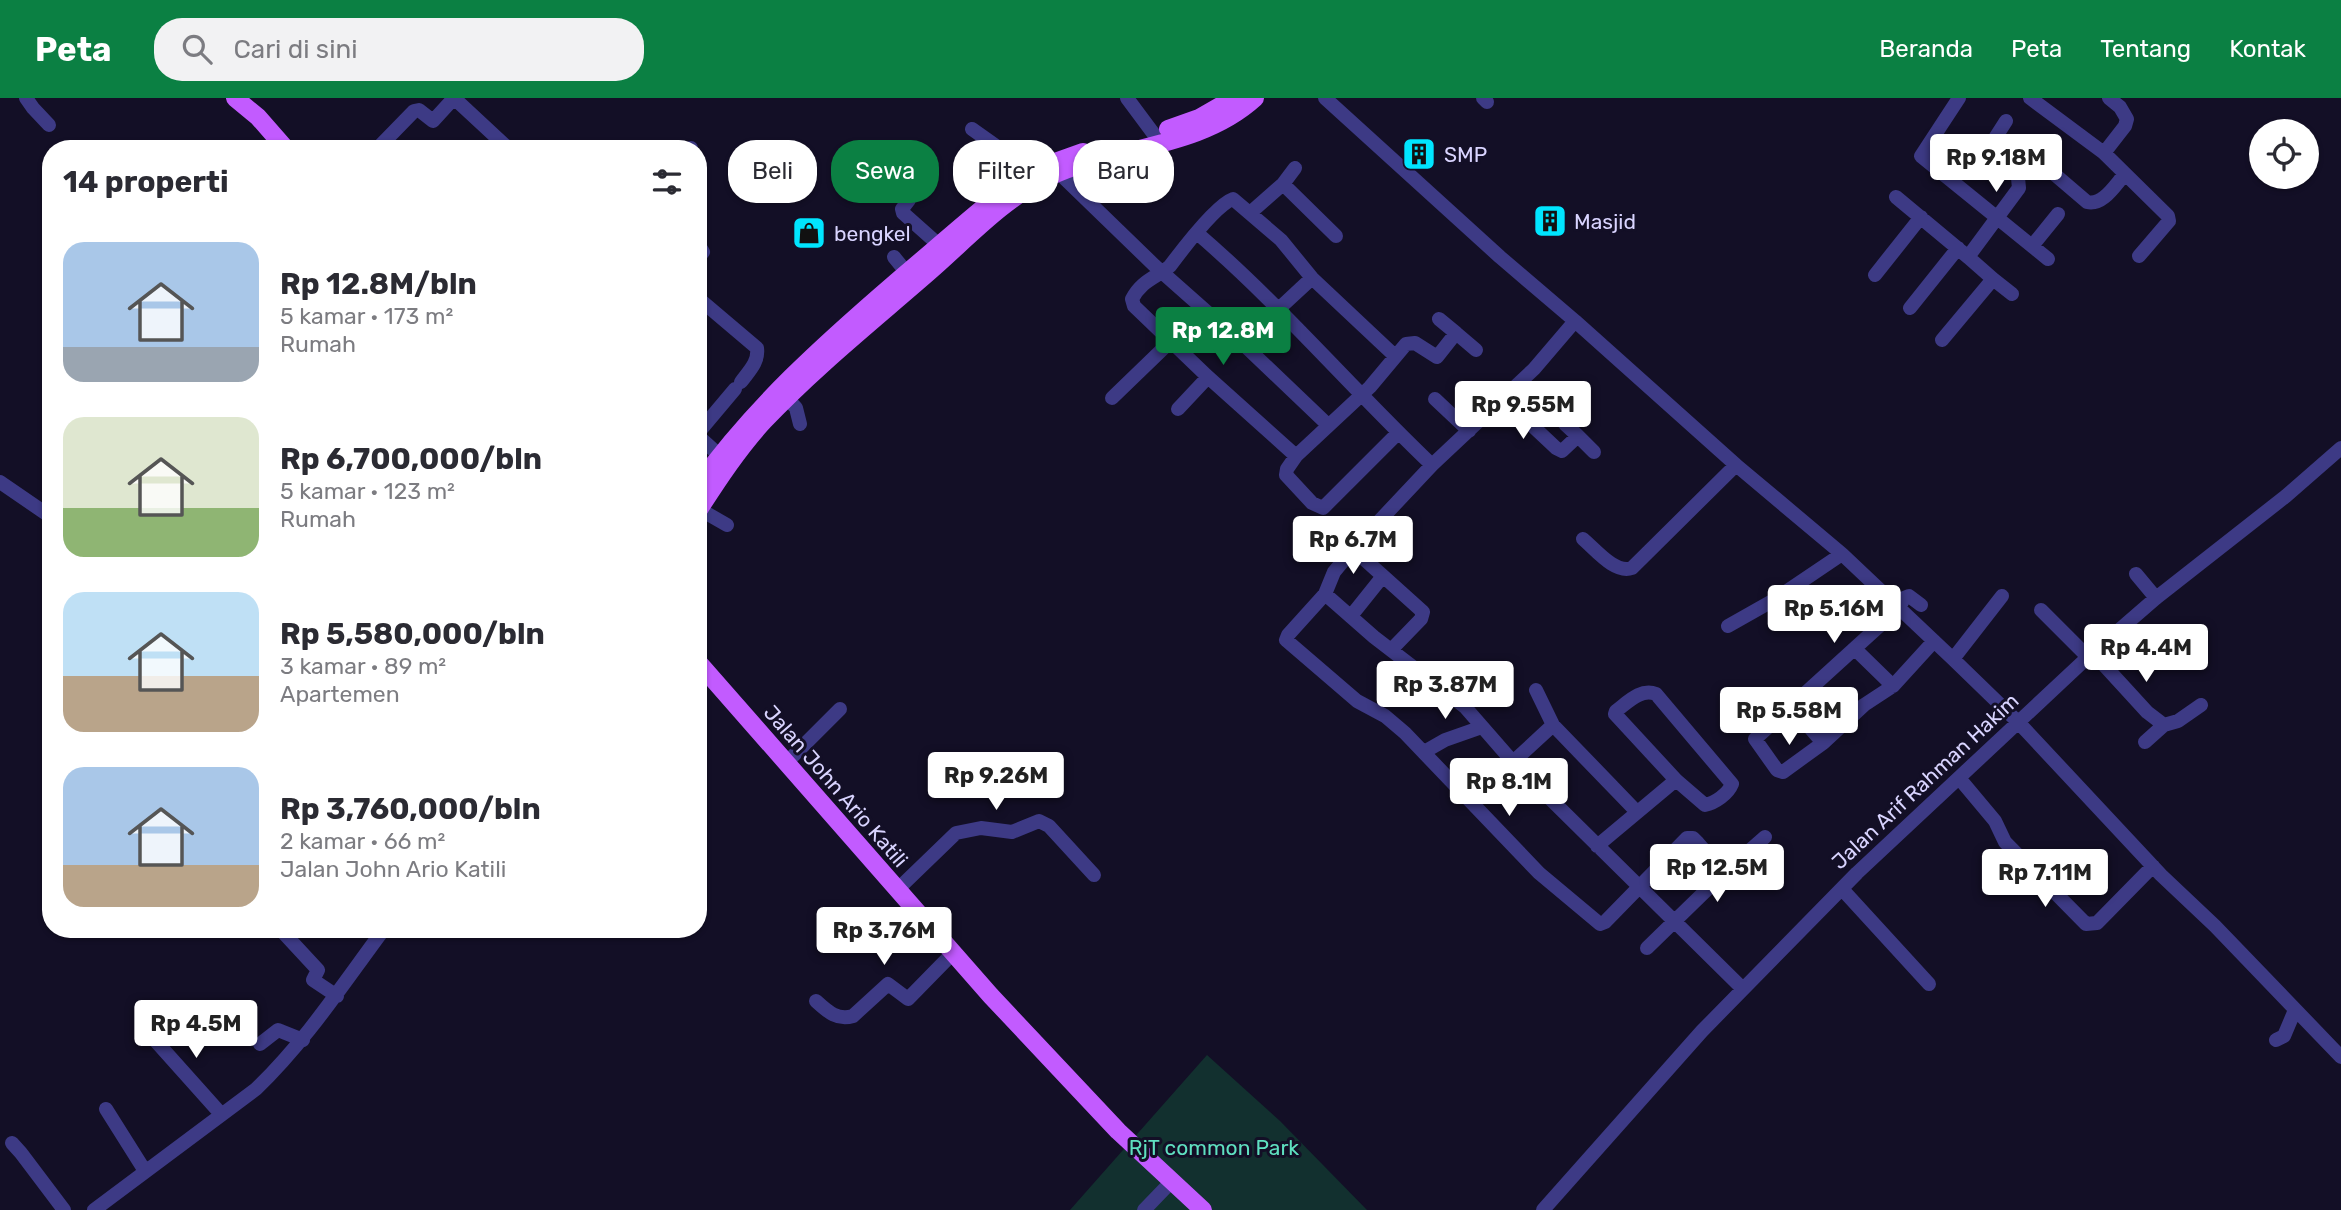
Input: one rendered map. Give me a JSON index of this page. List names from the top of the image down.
{
  "streets": {
    "main road": ["Jalan John Ario Katili"],
    "street": ["Jalan Arif Rahman Hakim"]
  },
  "parks": ["RjT common Park"],
  "places": {
    "building": ["SMP", "Masjid"],
    "shop": ["bengkel"]
  },
  "page": {
    "header": "Peta",
    "search": "Cari di sini",
    "nav": [
      "Beranda",
      "Peta",
      "Tentang",
      "Kontak"
    ],
    "price": [
      "Rp 9.18M",
      "Rp 12.8M",
      "Rp 9.55M",
      "Rp 6.7M",
      "Rp 5.16M",
      "Rp 4.4M",
      "Rp 3.87M",
      "Rp 5.58M",
      "Rp 9.26M",
      "Rp 8.1M",
      "Rp 12.5M",
      "Rp 7.11M",
      "Rp 3.76M",
      "Rp 4.5M"
    ],
    "chip": [
      "Beli",
      "Sewa",
      "Filter",
      "Baru"
    ],
    "heading": "14 properti",
    "list": [
      {
        "name": "Rp 12.8M/bln",
        "note": "5 kamar · 173 m² · Rumah"
      },
      {
        "name": "Rp 6,700,000/bln",
        "note": "5 kamar · 123 m² · Rumah"
      },
      {
        "name": "Rp 5,580,000/bln",
        "note": "3 kamar · 89 m² · Apartemen"
      },
      {
        "name": "Rp 3,760,000/bln",
        "note": "2 kamar · 66 m² · Jalan John Ario Katili"
      }
    ]
  }
}
